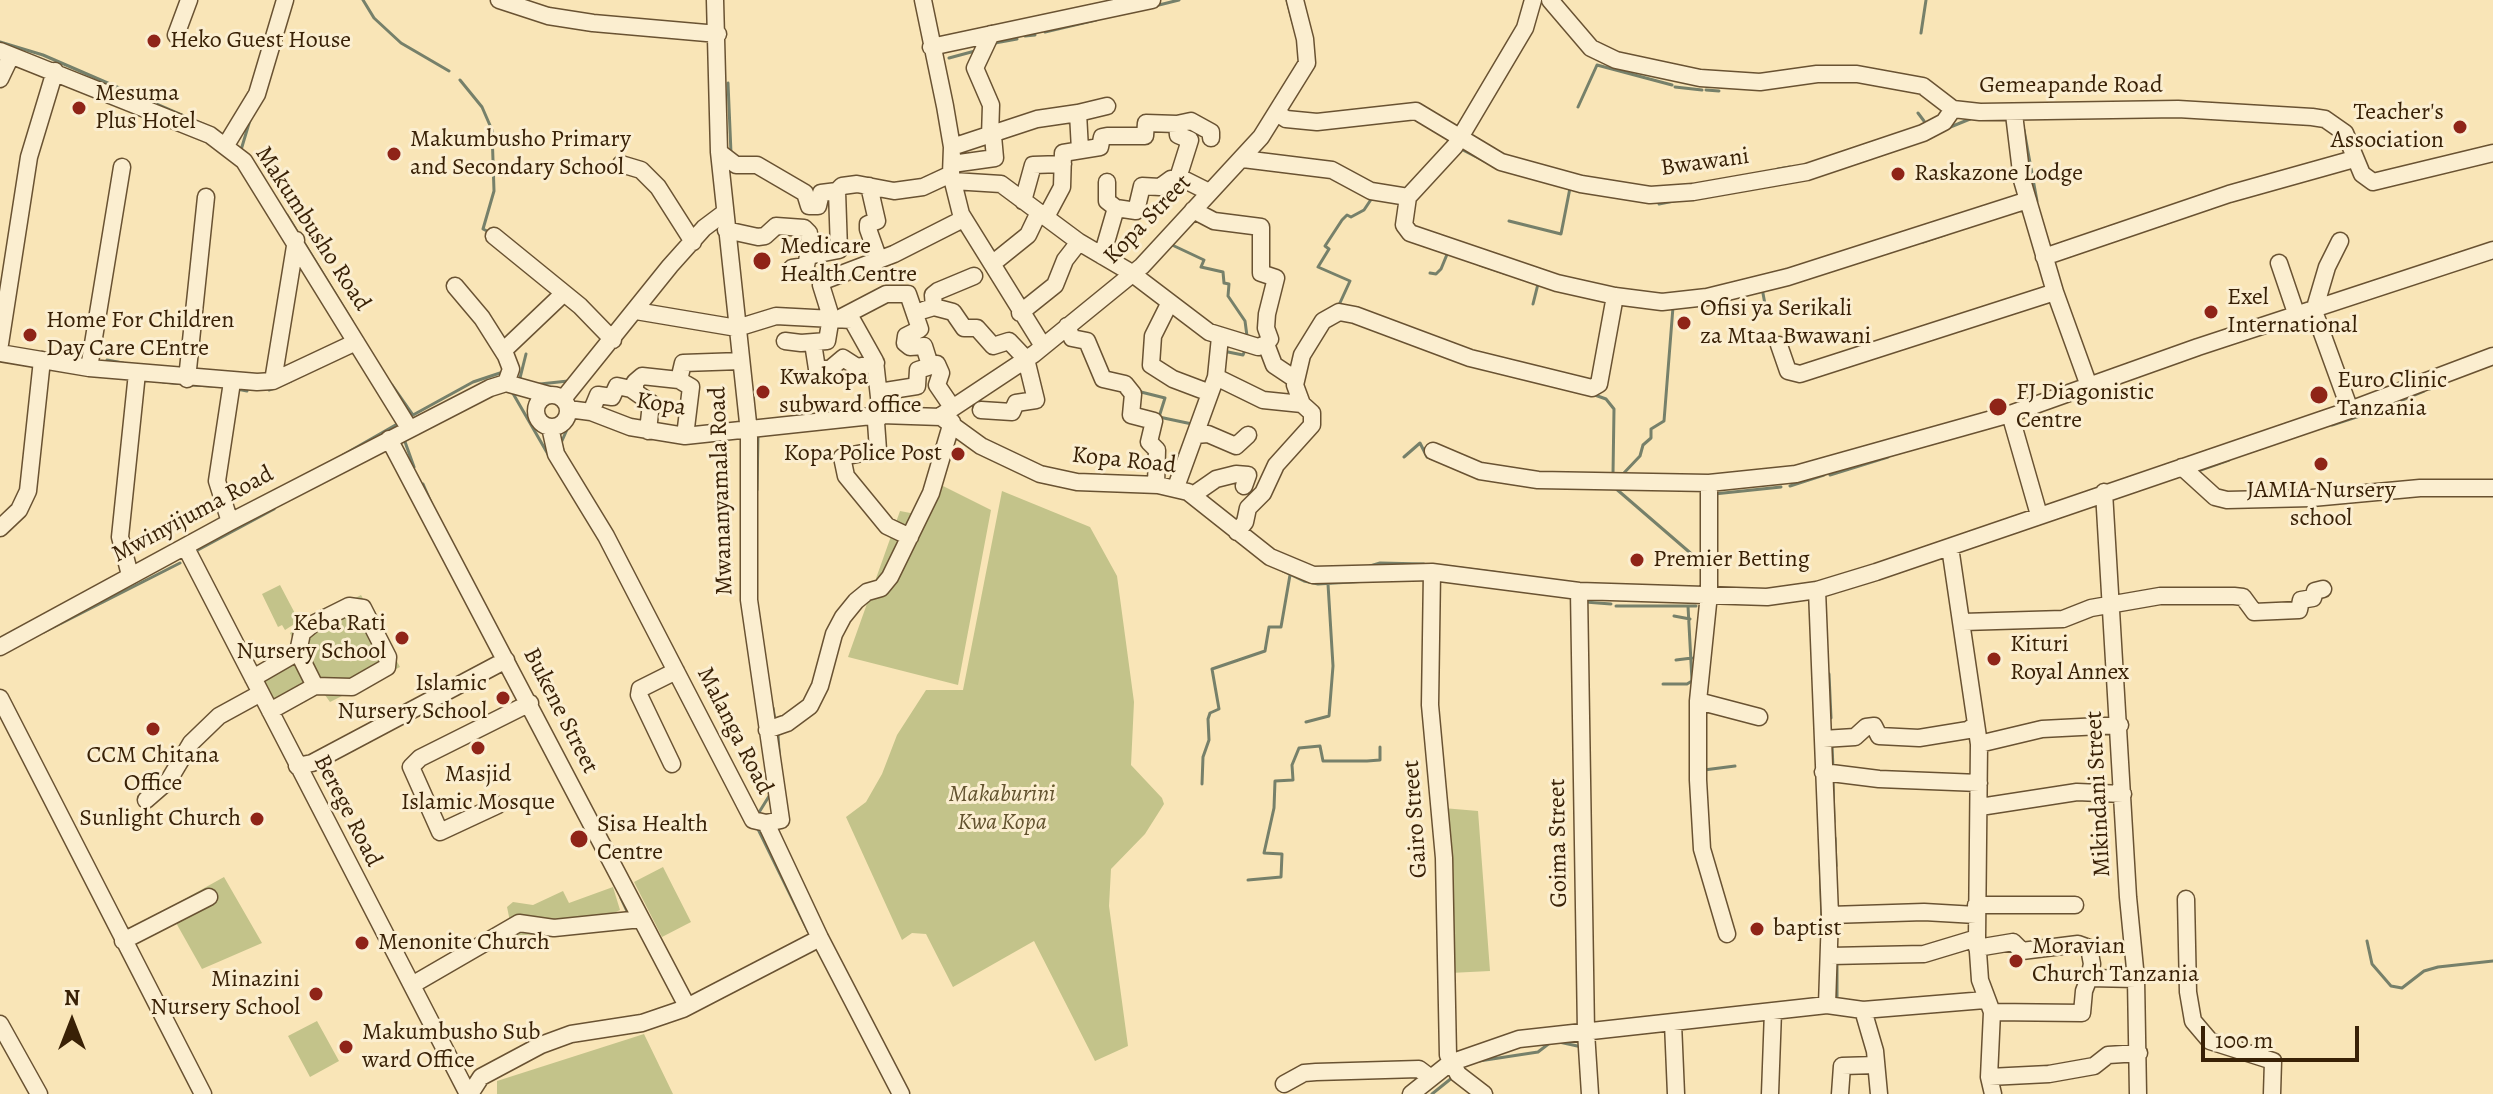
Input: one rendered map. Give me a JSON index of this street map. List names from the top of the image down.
{
  "streets": {
    "street": [
      "Gemeapande Road",
      "Bwawani",
      "Kopa Street",
      "Makumbusho Road",
      "Kopa",
      "Kopa Road",
      "Mwananyamala Road",
      "Mwinyijuma Road",
      "Bukene Street",
      "Malanga Road",
      "Mikindani Street",
      "Berege Road",
      "Gairo Street",
      "Goima Street"
    ]
  },
  "crossings": [
    ["Gemeapande Road", "Bwawani"],
    ["Bwawani", "Kopa Street"],
    ["Kopa Street", "Kopa Road"],
    ["Makumbusho Road", "Mwinyijuma Road"],
    ["Kopa", "Mwananyamala Road"],
    ["Kopa", "Mwinyijuma Road"],
    ["Kopa", "Malanga Road"],
    ["Kopa Road", "Mikindani Street"],
    ["Kopa Road", "Gairo Street"],
    ["Kopa Road", "Goima Street"],
    ["Mwananyamala Road", "Malanga Road"],
    ["Mwinyijuma Road", "Bukene Street"],
    ["Mwinyijuma Road", "Berege Road"]
  ],
  "parks": ["Makaburini Kwa Kopa"],
  "places": [
    "Heko Guest House",
    "Mesuma Plus Hotel",
    "Teacher's Association",
    "Makumbusho Primary and Secondary School",
    "Raskazone Lodge",
    "Medicare Health Centre",
    "Exel International",
    "Ofisi ya Serikali za Mtaa Bwawani",
    "Home For Children Day Care CEntre",
    "Kwakopa subward office",
    "Euro Clinic Tanzania",
    "FJ Diagonistic Centre",
    "Kopa Police Post",
    "JAMIA Nursery school",
    "Premier Betting",
    "Keba Rati Nursery School",
    "Kituri Royal Annex",
    "Islamic Nursery School",
    "CCM Chitana Office",
    "Masjid Islamic Mosque",
    "Sunlight Church",
    "Sisa Health Centre",
    "baptist",
    "Menonite Church",
    "Moravian Church Tanzania",
    "Minazini Nursery School",
    "Makumbusho Sub ward Office"
  ],
  "scale_bar": "100 m",
  "north": "top"
}
